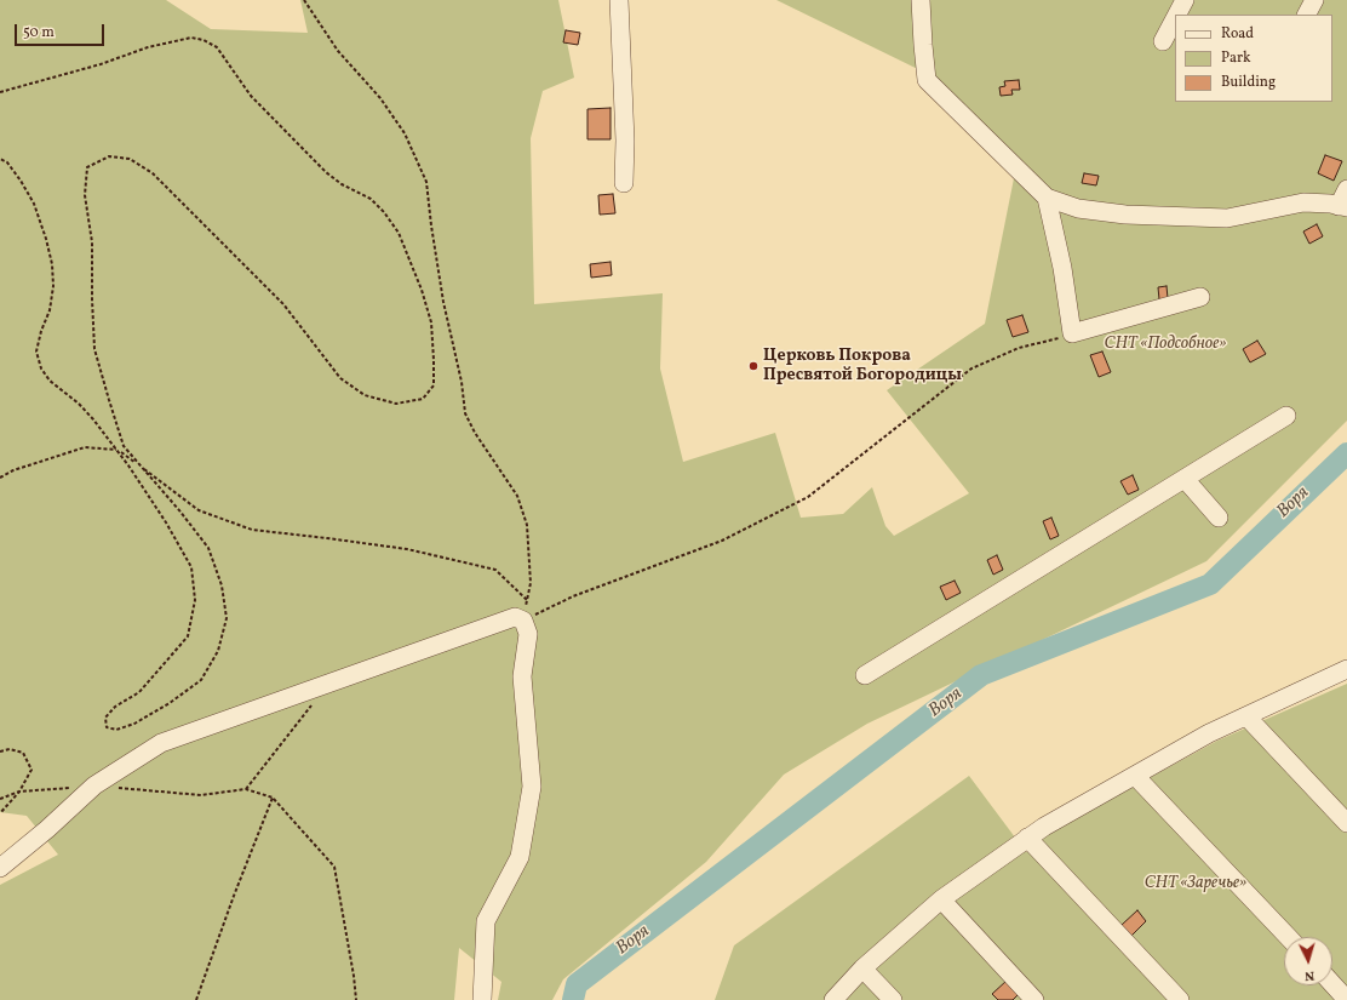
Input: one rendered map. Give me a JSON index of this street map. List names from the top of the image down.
{
  "water": ["Воря"],
  "parks": ["СНТ «Подсобное»", "СНТ «Заречье»"],
  "places": ["Церковь Покрова Пресвятой Богородицы"],
  "legend": ["Road", "Park", "Building"],
  "scale_bar": "50 m",
  "north": "bottom"
}
